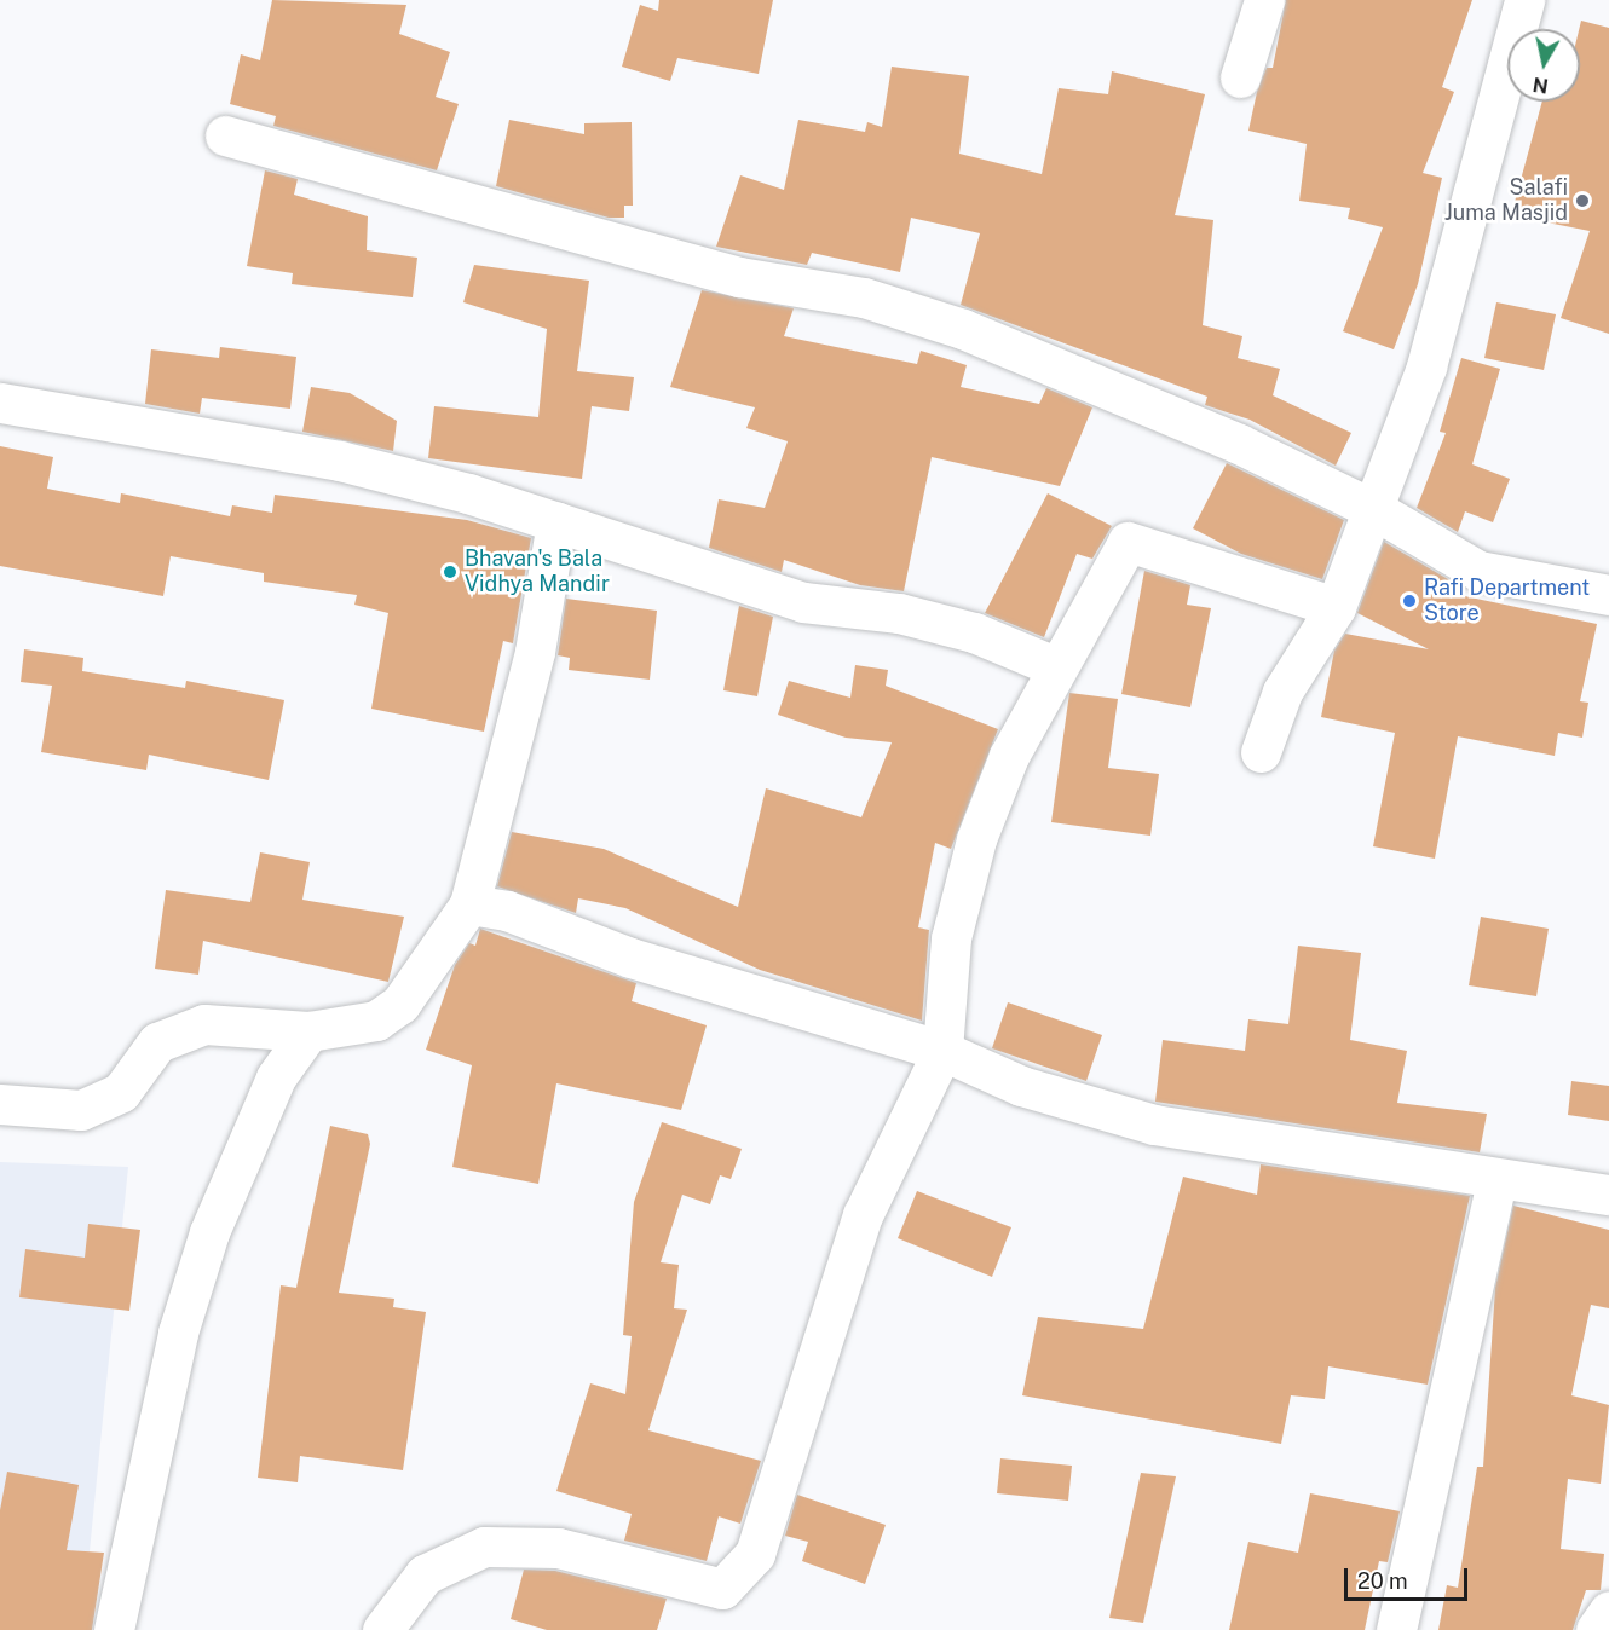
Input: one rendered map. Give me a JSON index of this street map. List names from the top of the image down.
{
  "places": ["Salafi Juma Masjid", "Bhavan's Bala Vidhya Mandir", "Rafi Department Store"],
  "scale_bar": "20 m",
  "north": "bottom"
}
